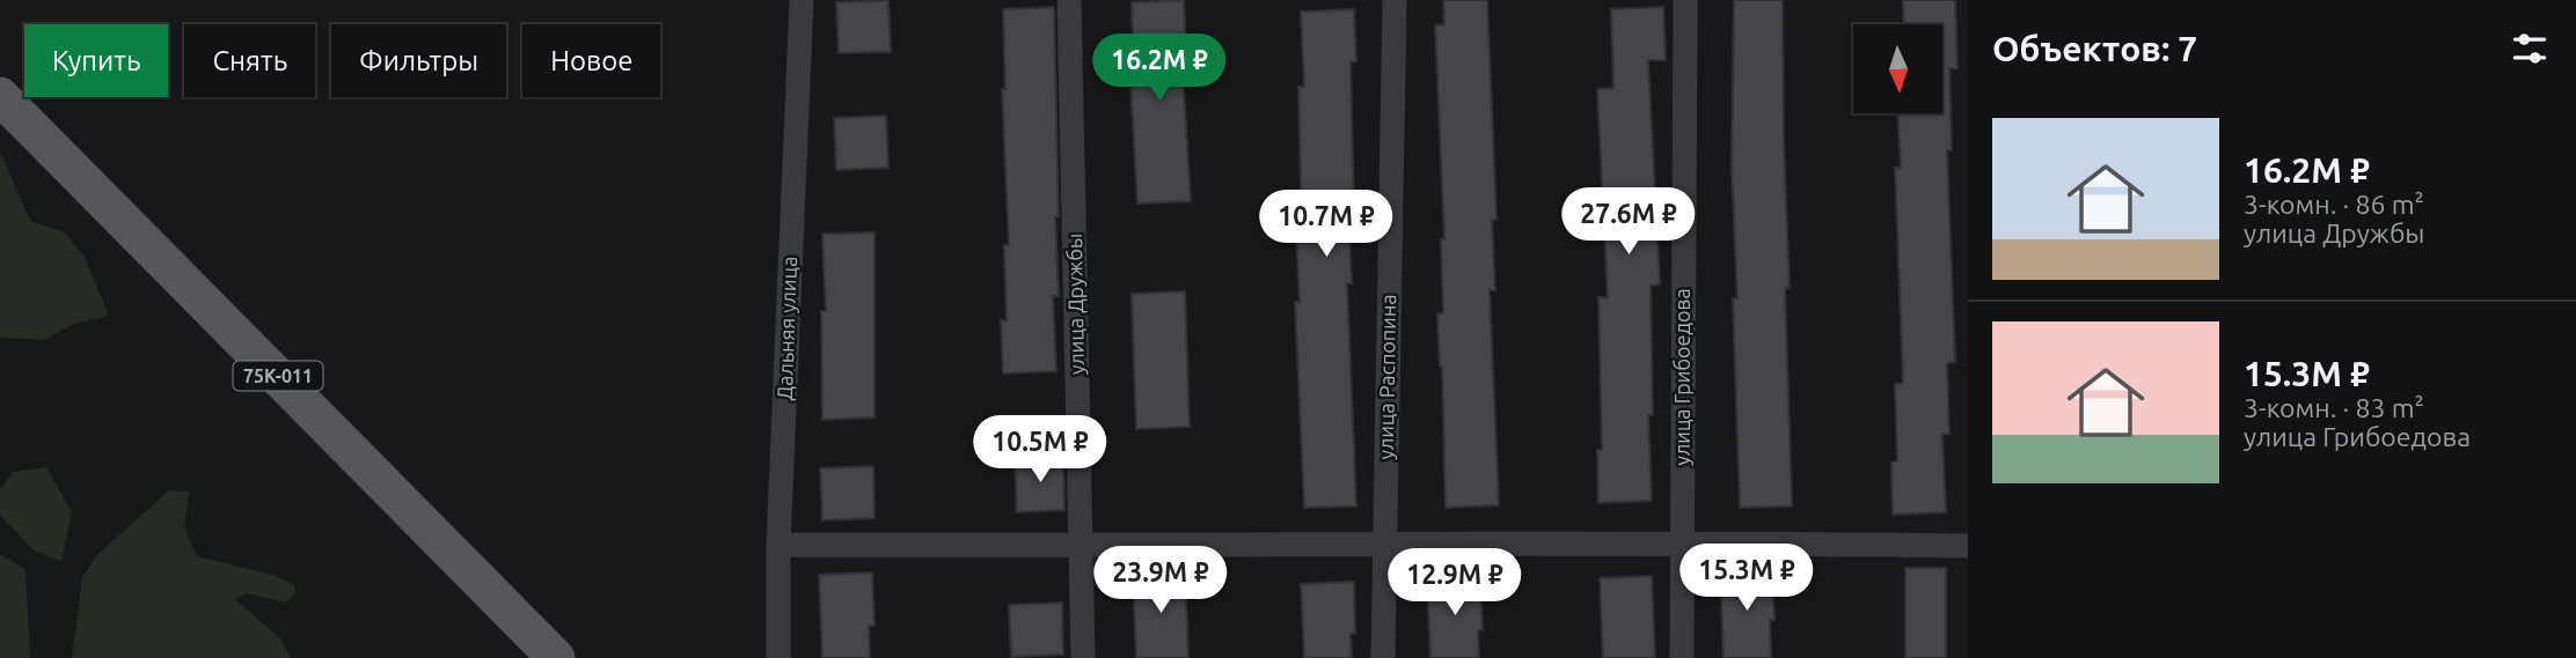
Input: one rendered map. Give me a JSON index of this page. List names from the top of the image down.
{
  "streets": {
    "main road": ["75К-011"],
    "street": [
      "улица Дружбы",
      "Дальняя улица",
      "улица Распопина",
      "улица Грибоедова"
    ]
  },
  "north": "bottom",
  "page": {
    "heading": "Объектов: 7",
    "chip": [
      "Купить",
      "Снять",
      "Фильтры",
      "Новое"
    ],
    "price": [
      "16.2M ₽",
      "27.6M ₽",
      "10.7M ₽",
      "10.5M ₽",
      "15.3M ₽",
      "23.9M ₽",
      "12.9M ₽"
    ],
    "list": [
      {
        "name": "16.2M ₽",
        "note": "3-комн. · 86 m² · улица Дружбы"
      },
      {
        "name": "15.3M ₽",
        "note": "3-комн. · 83 m² · улица Грибоедова"
      }
    ]
  }
}
